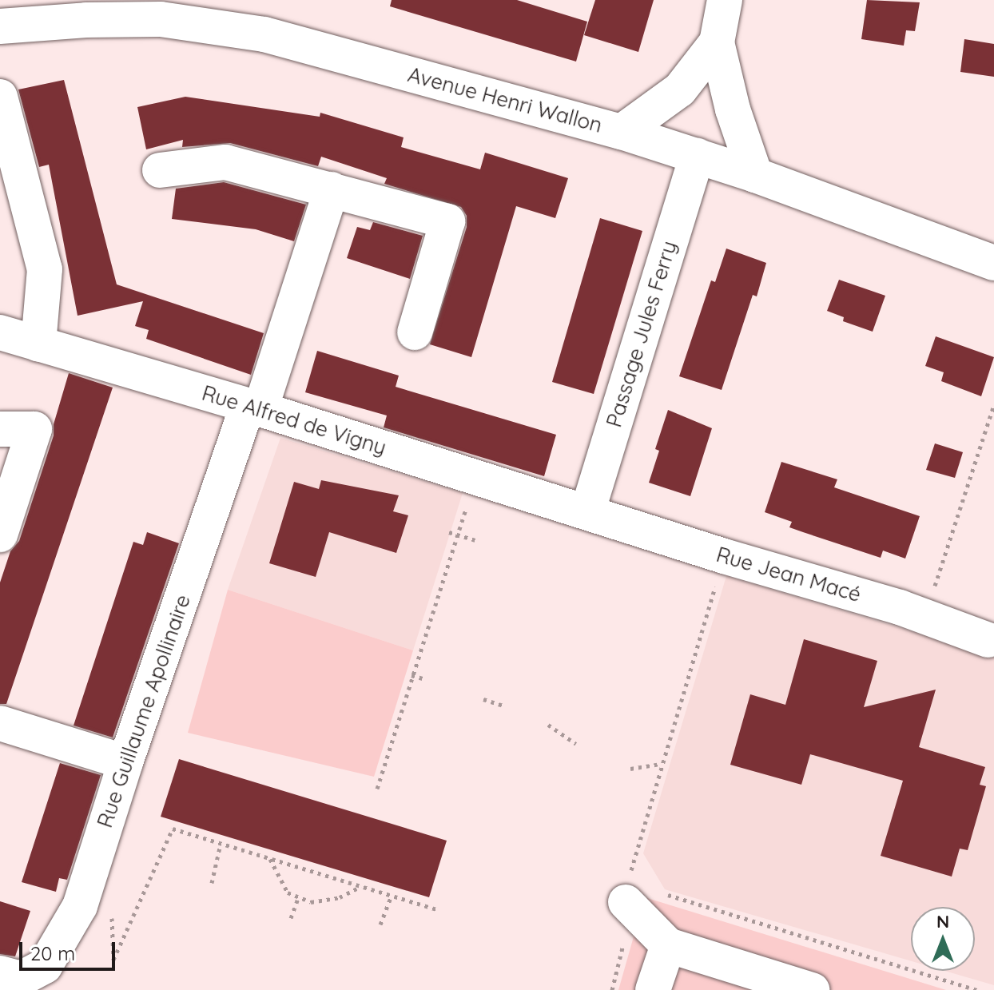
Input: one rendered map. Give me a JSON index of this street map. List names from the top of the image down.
{
  "streets": {
    "street": [
      "Avenue Henri Wallon",
      "Passage Jules Ferry",
      "Rue Alfred de Vigny",
      "Rue Jean Macé",
      "Rue Guillaume Apollinaire"
    ]
  },
  "crossings": [
    ["Avenue Henri Wallon", "Passage Jules Ferry"],
    ["Passage Jules Ferry", "Rue Alfred de Vigny"],
    ["Passage Jules Ferry", "Rue Jean Macé"],
    ["Rue Alfred de Vigny", "Rue Jean Macé"],
    ["Rue Alfred de Vigny", "Rue Guillaume Apollinaire"]
  ],
  "scale_bar": "20 m",
  "north": "top"
}
